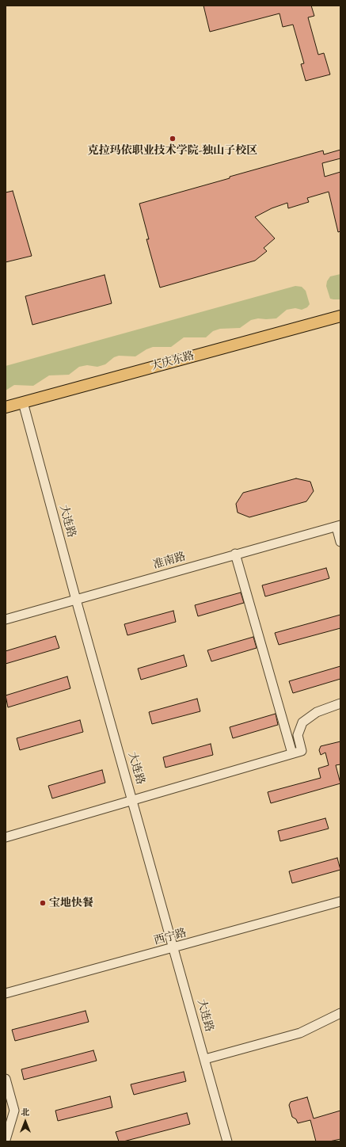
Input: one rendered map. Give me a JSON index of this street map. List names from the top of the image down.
{
  "streets": {
    "main road": ["大庆东路"],
    "street": ["大连路", "准南路", "西宁路"]
  },
  "crossings": [
    ["大庆东路", "大连路"],
    ["大连路", "准南路"],
    ["大连路", "西宁路"]
  ],
  "places": ["克拉玛依职业技术学院-独山子校区", "宝地快餐"],
  "north": "top"
}
